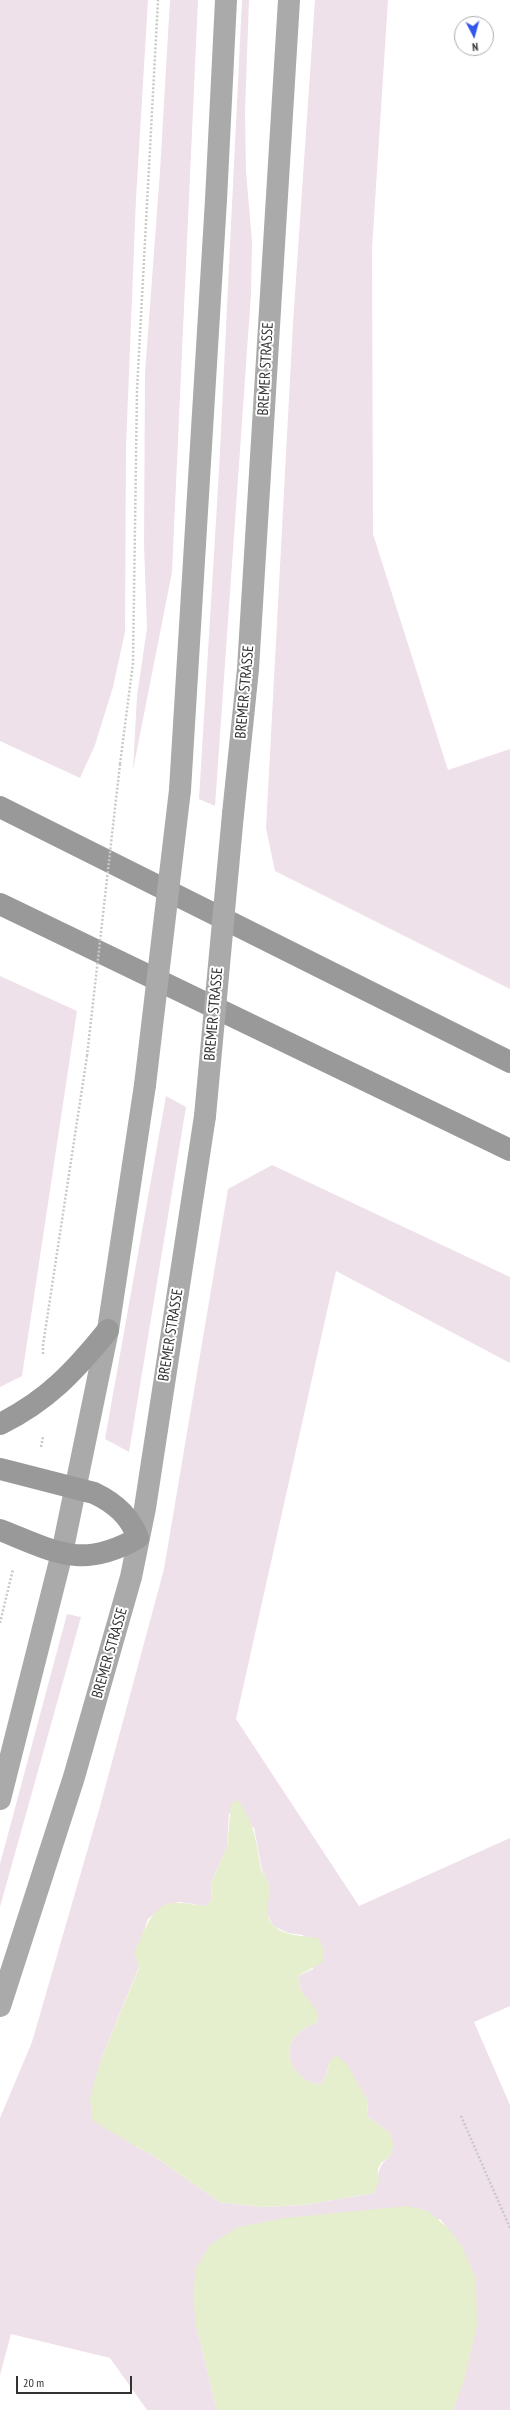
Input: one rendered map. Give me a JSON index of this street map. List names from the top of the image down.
{
  "streets": {
    "main road": ["BREMER STRASSE"]
  },
  "scale_bar": "20 m",
  "north": "bottom"
}
